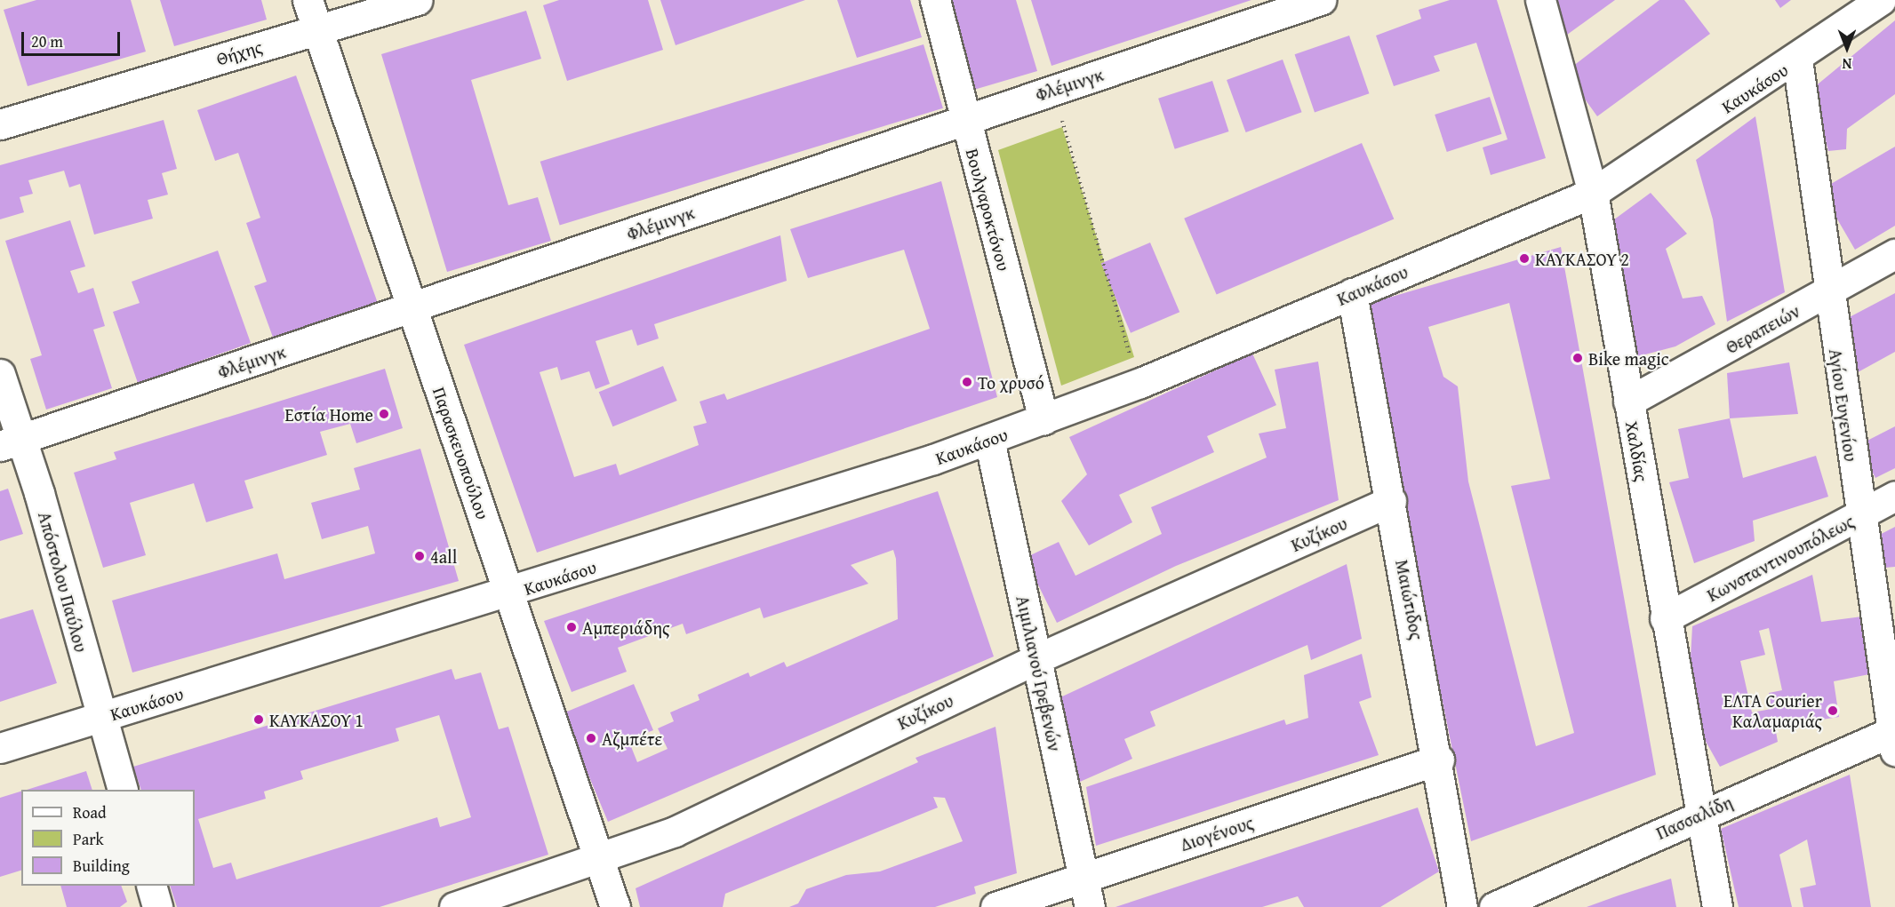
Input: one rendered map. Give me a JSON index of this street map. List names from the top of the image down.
{
  "streets": {
    "street": [
      "Θήχης",
      "Φλέμινγκ",
      "Καυκάσου",
      "Βουλγαροκτόνου",
      "Θεραπειών",
      "Αγίου Ευγενίου",
      "Χαλδίας",
      "Παρασκευοπούλου",
      "Κυζίκου",
      "Κωνσταντινουπόλεως",
      "Απόστολου Παύλου",
      "Μαιώτιδος",
      "Αιμιλιανού Γρεβενών",
      "Πασσαλίδη",
      "Διογένους"
    ]
  },
  "crossings": [
    ["Θήχης", "Παρασκευοπούλου"],
    ["Φλέμινγκ", "Βουλγαροκτόνου"],
    ["Φλέμινγκ", "Παρασκευοπούλου"],
    ["Φλέμινγκ", "Απόστολου Παύλου"],
    ["Καυκάσου", "Βουλγαροκτόνου"],
    ["Καυκάσου", "Αγίου Ευγενίου"],
    ["Καυκάσου", "Χαλδίας"],
    ["Καυκάσου", "Παρασκευοπούλου"],
    ["Καυκάσου", "Απόστολου Παύλου"],
    ["Καυκάσου", "Μαιώτιδος"],
    ["Καυκάσου", "Αιμιλιανού Γρεβενών"],
    ["Θεραπειών", "Αγίου Ευγενίου"],
    ["Θεραπειών", "Χαλδίας"],
    ["Αγίου Ευγενίου", "Κωνσταντινουπόλεως"],
    ["Αγίου Ευγενίου", "Πασσαλίδη"],
    ["Χαλδίας", "Κωνσταντινουπόλεως"],
    ["Χαλδίας", "Πασσαλίδη"],
    ["Παρασκευοπούλου", "Κυζίκου"],
    ["Κυζίκου", "Μαιώτιδος"],
    ["Κυζίκου", "Αιμιλιανού Γρεβενών"],
    ["Μαιώτιδος", "Διογένους"],
    ["Αιμιλιανού Γρεβενών", "Διογένους"]
  ],
  "places": [
    "ΚΑΥΚΑΣΟΥ 2",
    "Bike magic",
    "Το χρυσό",
    "Εστία Home",
    "4all",
    "Αμπεριάδης",
    "ΕΛΤΑ Courier Καλαμαριάς",
    "ΚΑΥΚΑΣΟΥ 1",
    "Αζμπέτε"
  ],
  "legend": ["Road", "Park", "Building"],
  "scale_bar": "20 m",
  "north": "bottom"
}
